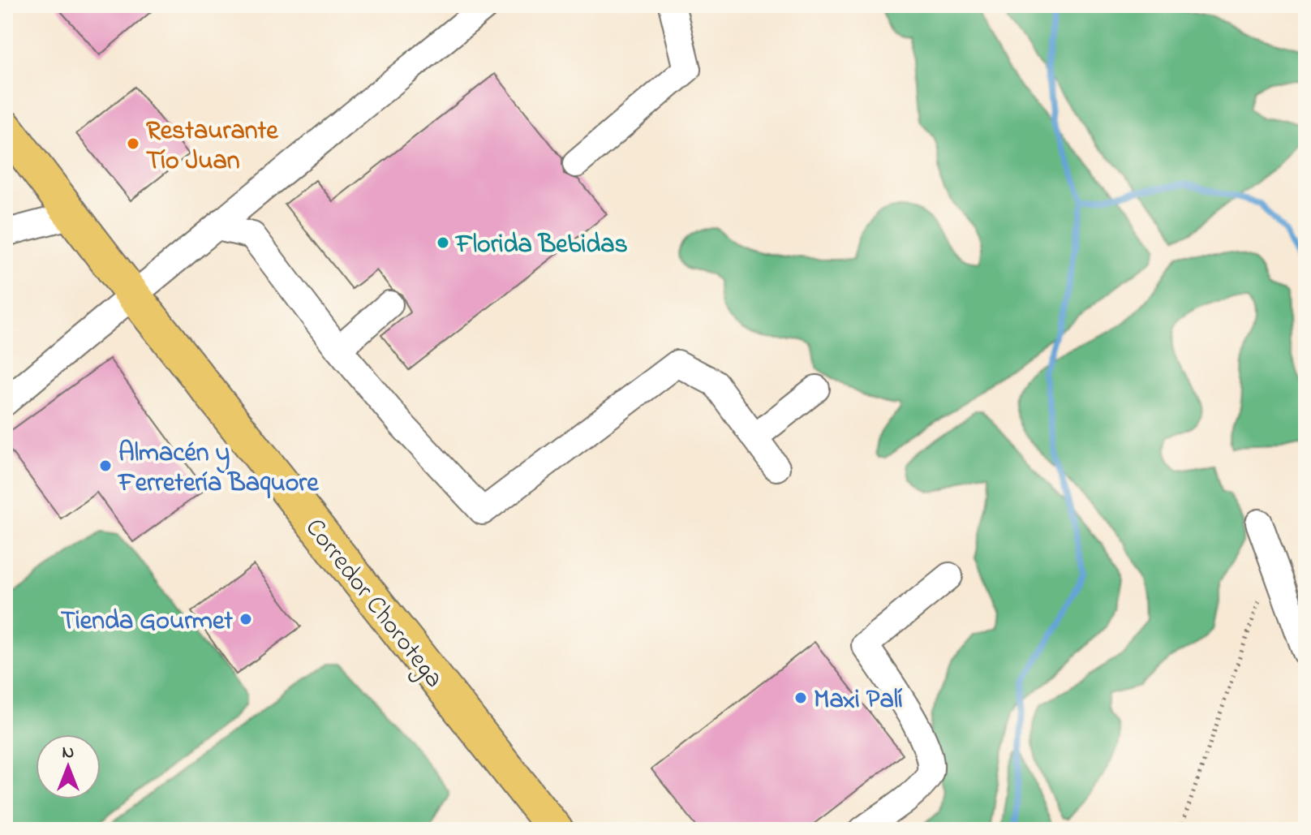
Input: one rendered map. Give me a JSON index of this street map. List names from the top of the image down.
{
  "streets": {
    "main road": ["Corredor Chorotega"]
  },
  "places": [
    "Restaurante Tío Juan",
    "Florida Bebidas",
    "Almacén y Ferretería Baquore",
    "Tienda Gourmet",
    "Maxi Palí"
  ],
  "north": "top"
}
